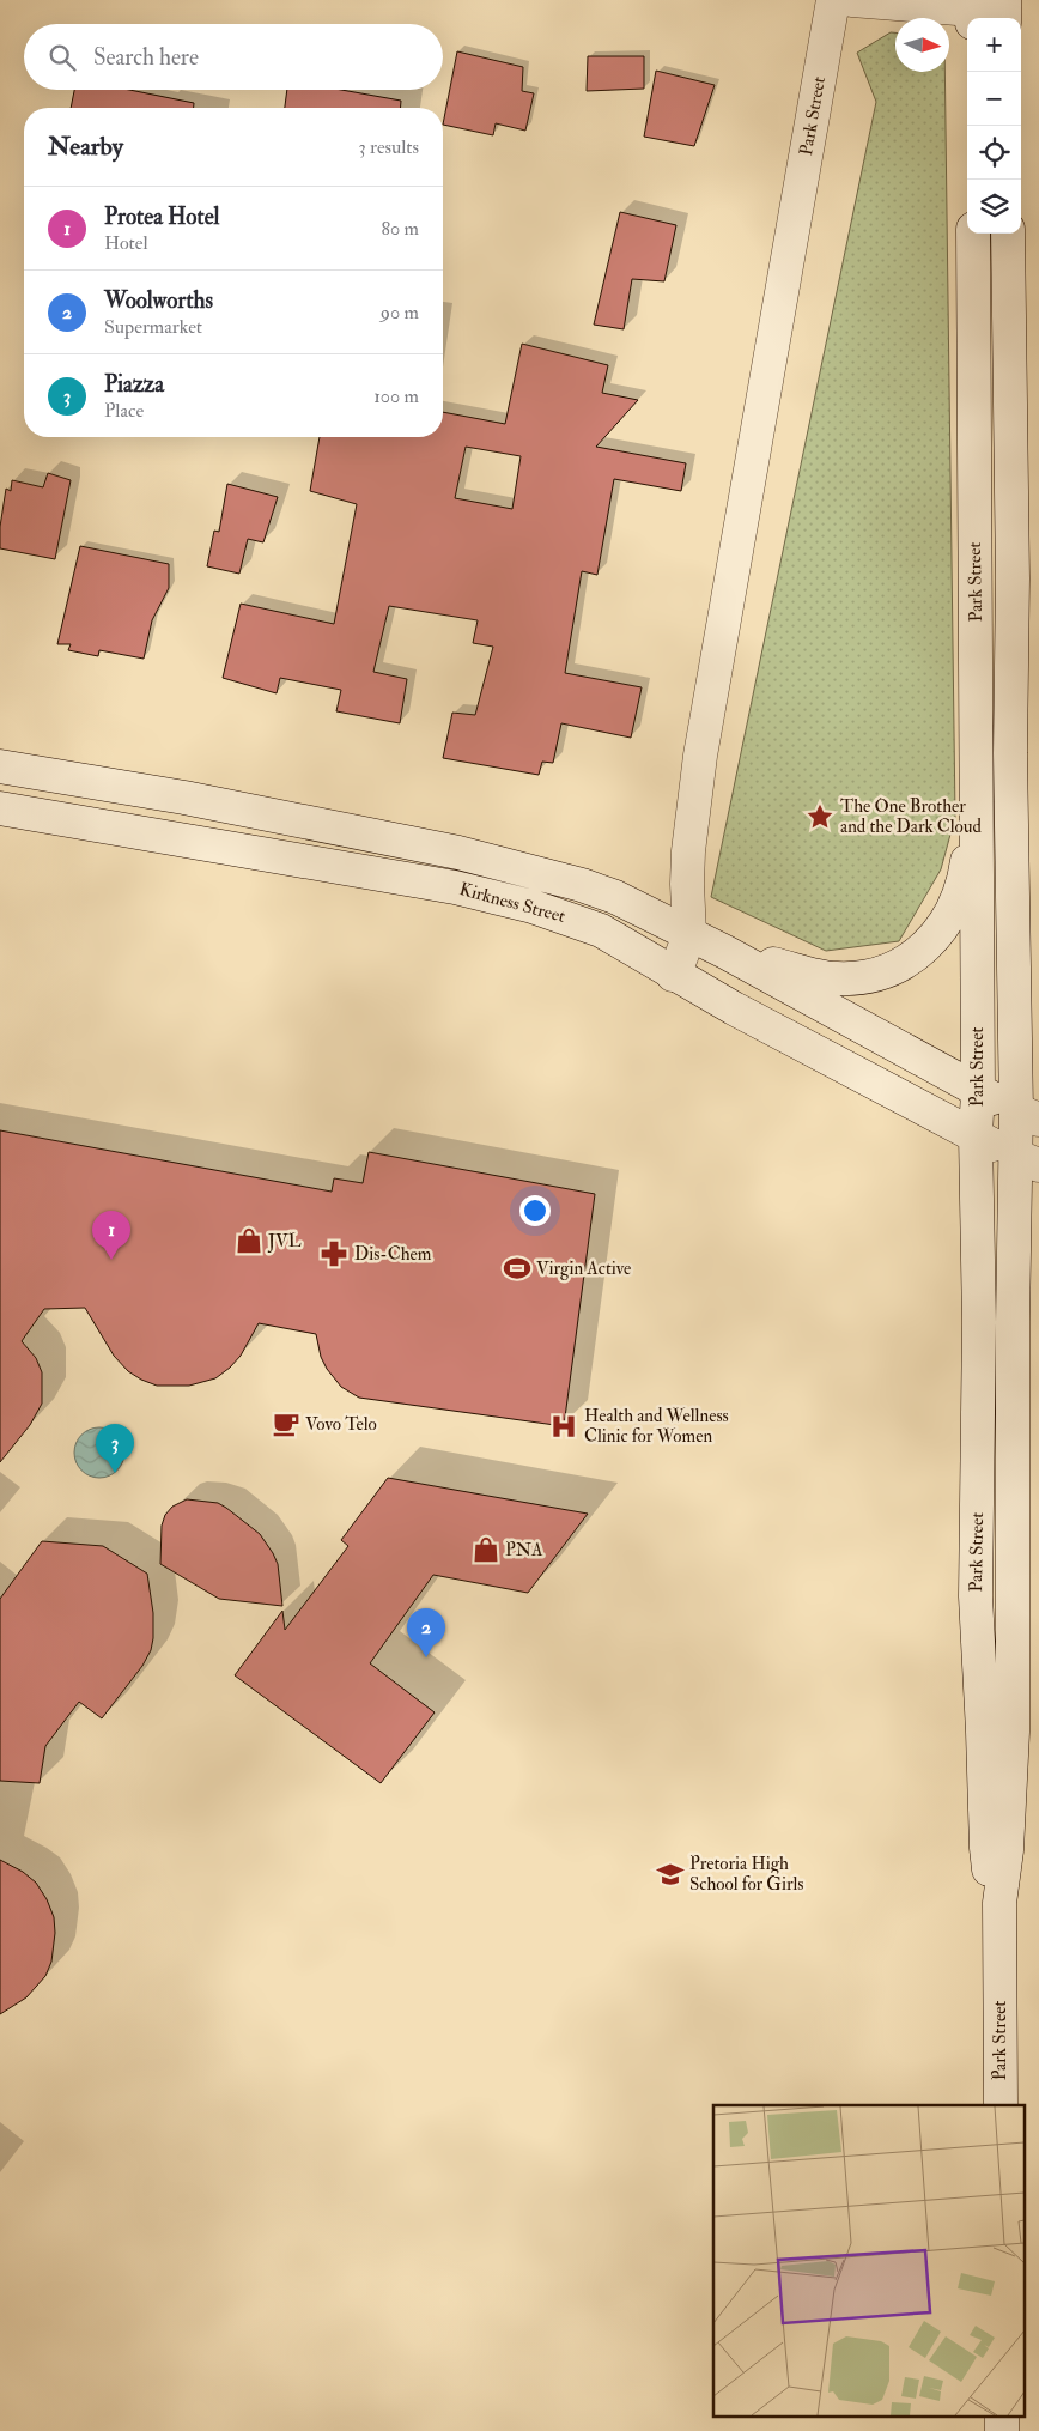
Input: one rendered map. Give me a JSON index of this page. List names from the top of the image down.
{
  "streets": {
    "street": ["Park Street", "Kirkness Street"]
  },
  "crossings": [
    ["Park Street", "Kirkness Street"]
  ],
  "places": {
    "place": ["The One Brother and the Dark Cloud"],
    "shop": ["JVL", "PNA"],
    "pharmacy": ["Dis-Chem"],
    "sports": ["Virgin Active"],
    "cafe": ["Vovo Telo"],
    "hospital": ["Health and Wellness Clinic for Women"],
    "school or university": ["Pretoria High School for Girls"]
  },
  "north": "right",
  "page": {
    "map_buttons": ["+", "−"],
    "search": "Search here",
    "heading": ["Nearby", "3 results"],
    "list": [
      {
        "mark": "1",
        "name": "Protea Hotel",
        "note": "Hotel",
        "value": "80 m"
      },
      {
        "mark": "2",
        "name": "Woolworths",
        "note": "Supermarket",
        "value": "90 m"
      },
      {
        "mark": "3",
        "name": "Piazza",
        "note": "Place",
        "value": "100 m"
      }
    ],
    "pins": ["1", "3", "2"]
  }
}
